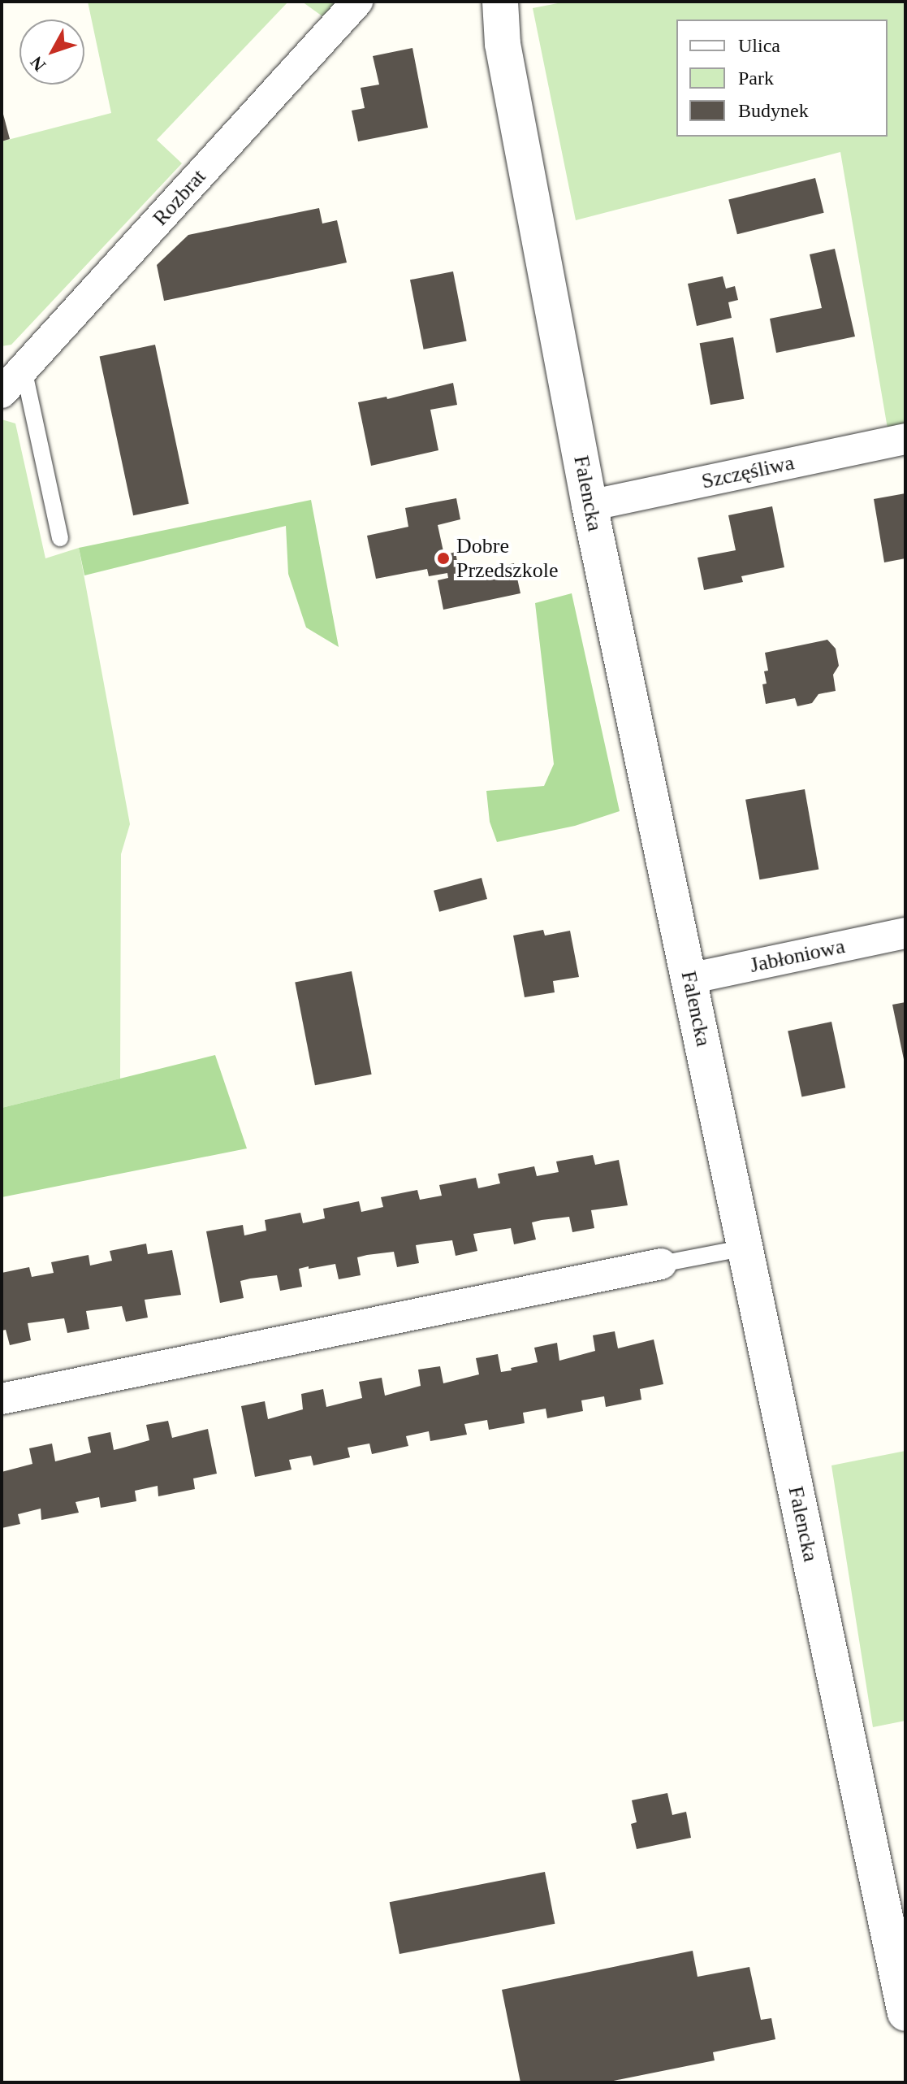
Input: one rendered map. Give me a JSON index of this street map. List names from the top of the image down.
{
  "streets": {
    "street": [
      "Rozbrat",
      "Szczęśliwa",
      "Falencka",
      "Jabłoniowa"
    ]
  },
  "crossings": [
    ["Szczęśliwa", "Falencka"],
    ["Falencka", "Jabłoniowa"]
  ],
  "places": ["Dobre Przedszkole"],
  "legend": ["Ulica", "Park", "Budynek"],
  "north": "bottom left"
}
